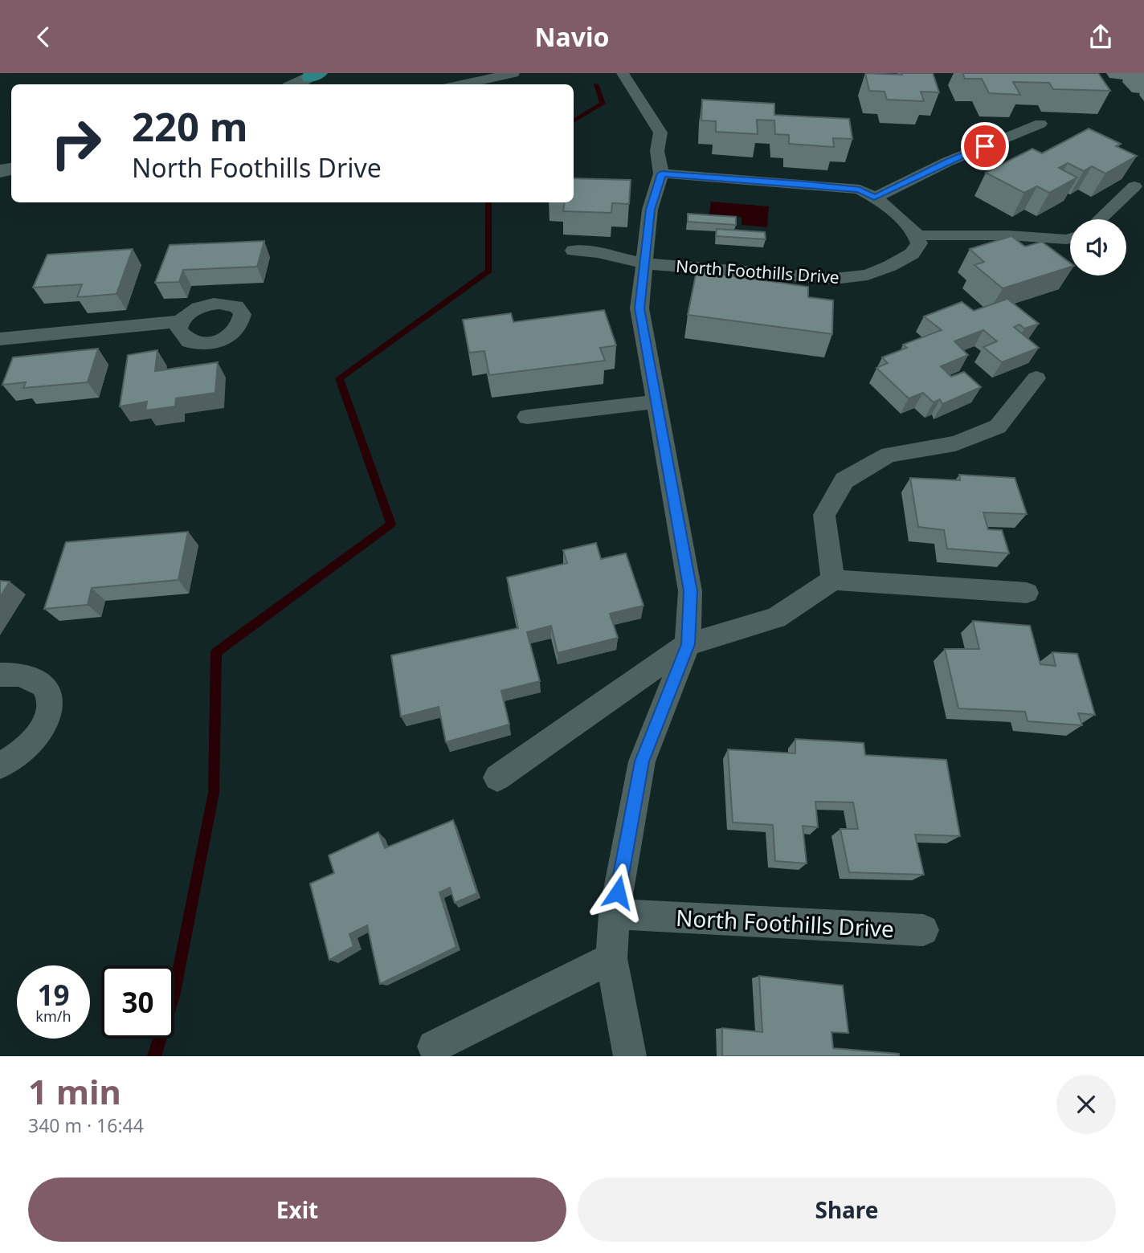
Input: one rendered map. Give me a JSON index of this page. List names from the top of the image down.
{
  "streets": {
    "street": ["North Foothills Drive"]
  },
  "page": {
    "header": "Navio",
    "turn": ["220 m", "North Foothills Drive"],
    "speed": "19 km/h",
    "limit": "30",
    "heading": ["1 min", "340 m · 16:44"],
    "buttons": ["Exit", "Share"]
  }
}
